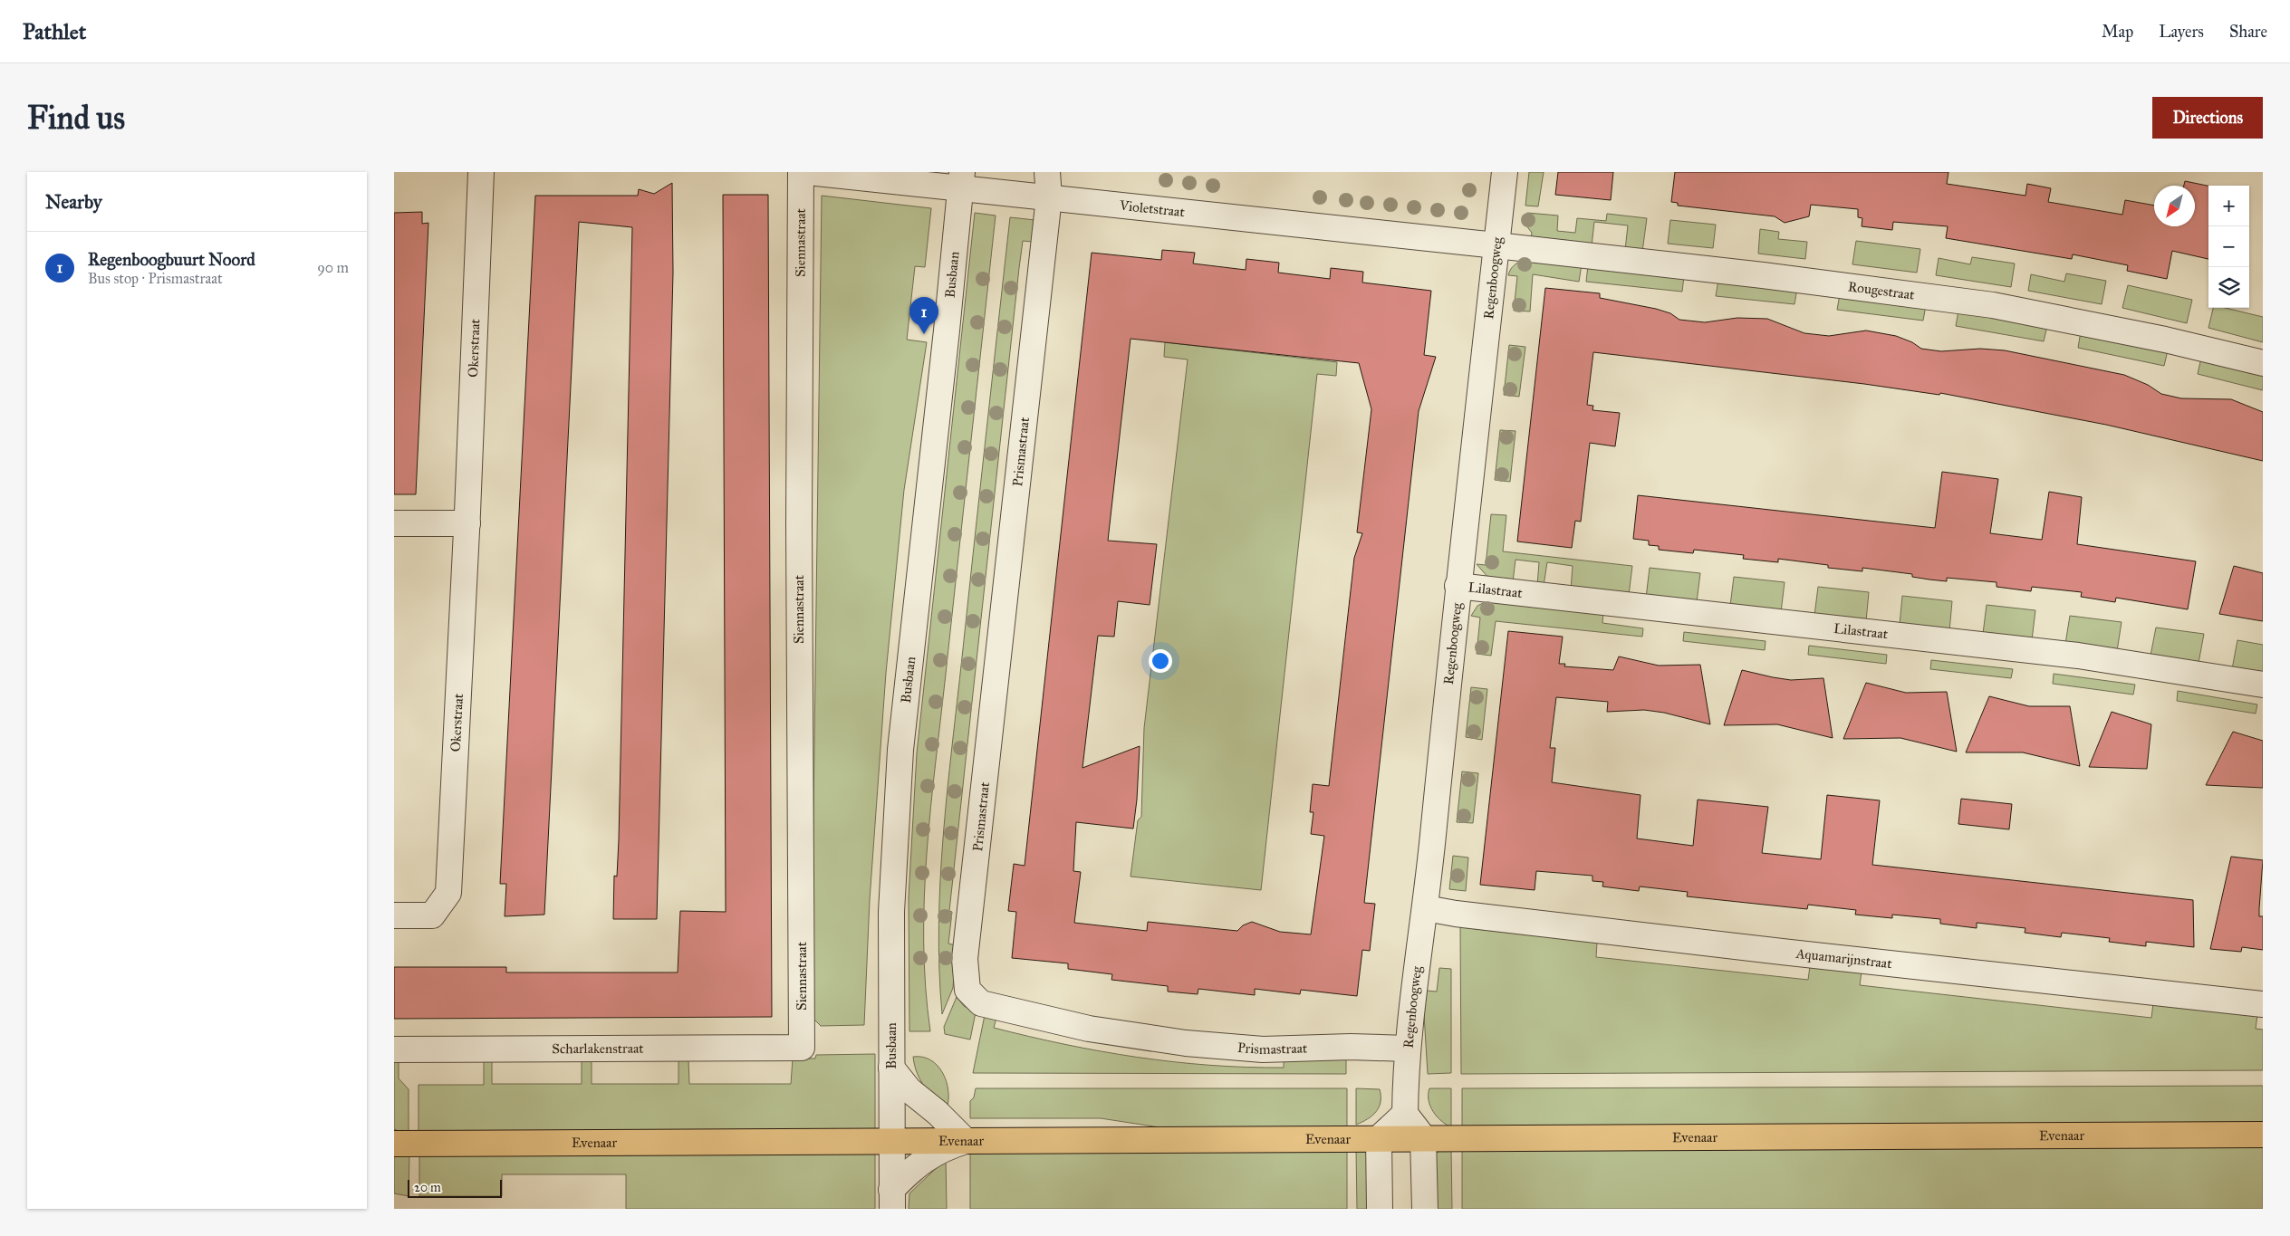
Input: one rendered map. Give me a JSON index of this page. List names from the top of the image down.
{
  "streets": {
    "main road": ["Evenaar"],
    "street": [
      "Violetstraat",
      "Siennastraat",
      "Busbaan",
      "Regenboogweg",
      "Rougestraat",
      "Okerstraat",
      "Prismastraat",
      "Lilastraat",
      "Aquamarijnstraat",
      "Scharlakenstraat"
    ]
  },
  "crossings": [
    ["Violetstraat", "Busbaan"],
    ["Violetstraat", "Regenboogweg"],
    ["Violetstraat", "Rougestraat"],
    ["Violetstraat", "Prismastraat"],
    ["Siennastraat", "Scharlakenstraat"],
    ["Busbaan", "Evenaar"],
    ["Regenboogweg", "Rougestraat"],
    ["Regenboogweg", "Prismastraat"],
    ["Regenboogweg", "Lilastraat"],
    ["Regenboogweg", "Aquamarijnstraat"]
  ],
  "scale_bar": "20 m",
  "north": "bottom left",
  "page": {
    "header": "Pathlet",
    "nav": ["Map", "Layers", "Share"],
    "buttons": "Directions",
    "title": "Find us",
    "heading": "Nearby",
    "map_buttons": ["+", "−"],
    "list": [
      {
        "mark": "1",
        "name": "Regenboogbuurt Noord",
        "note": "Bus stop · Prismastraat",
        "value": "90 m"
      }
    ],
    "pins": "1",
    "scale": "20 m"
  }
}
